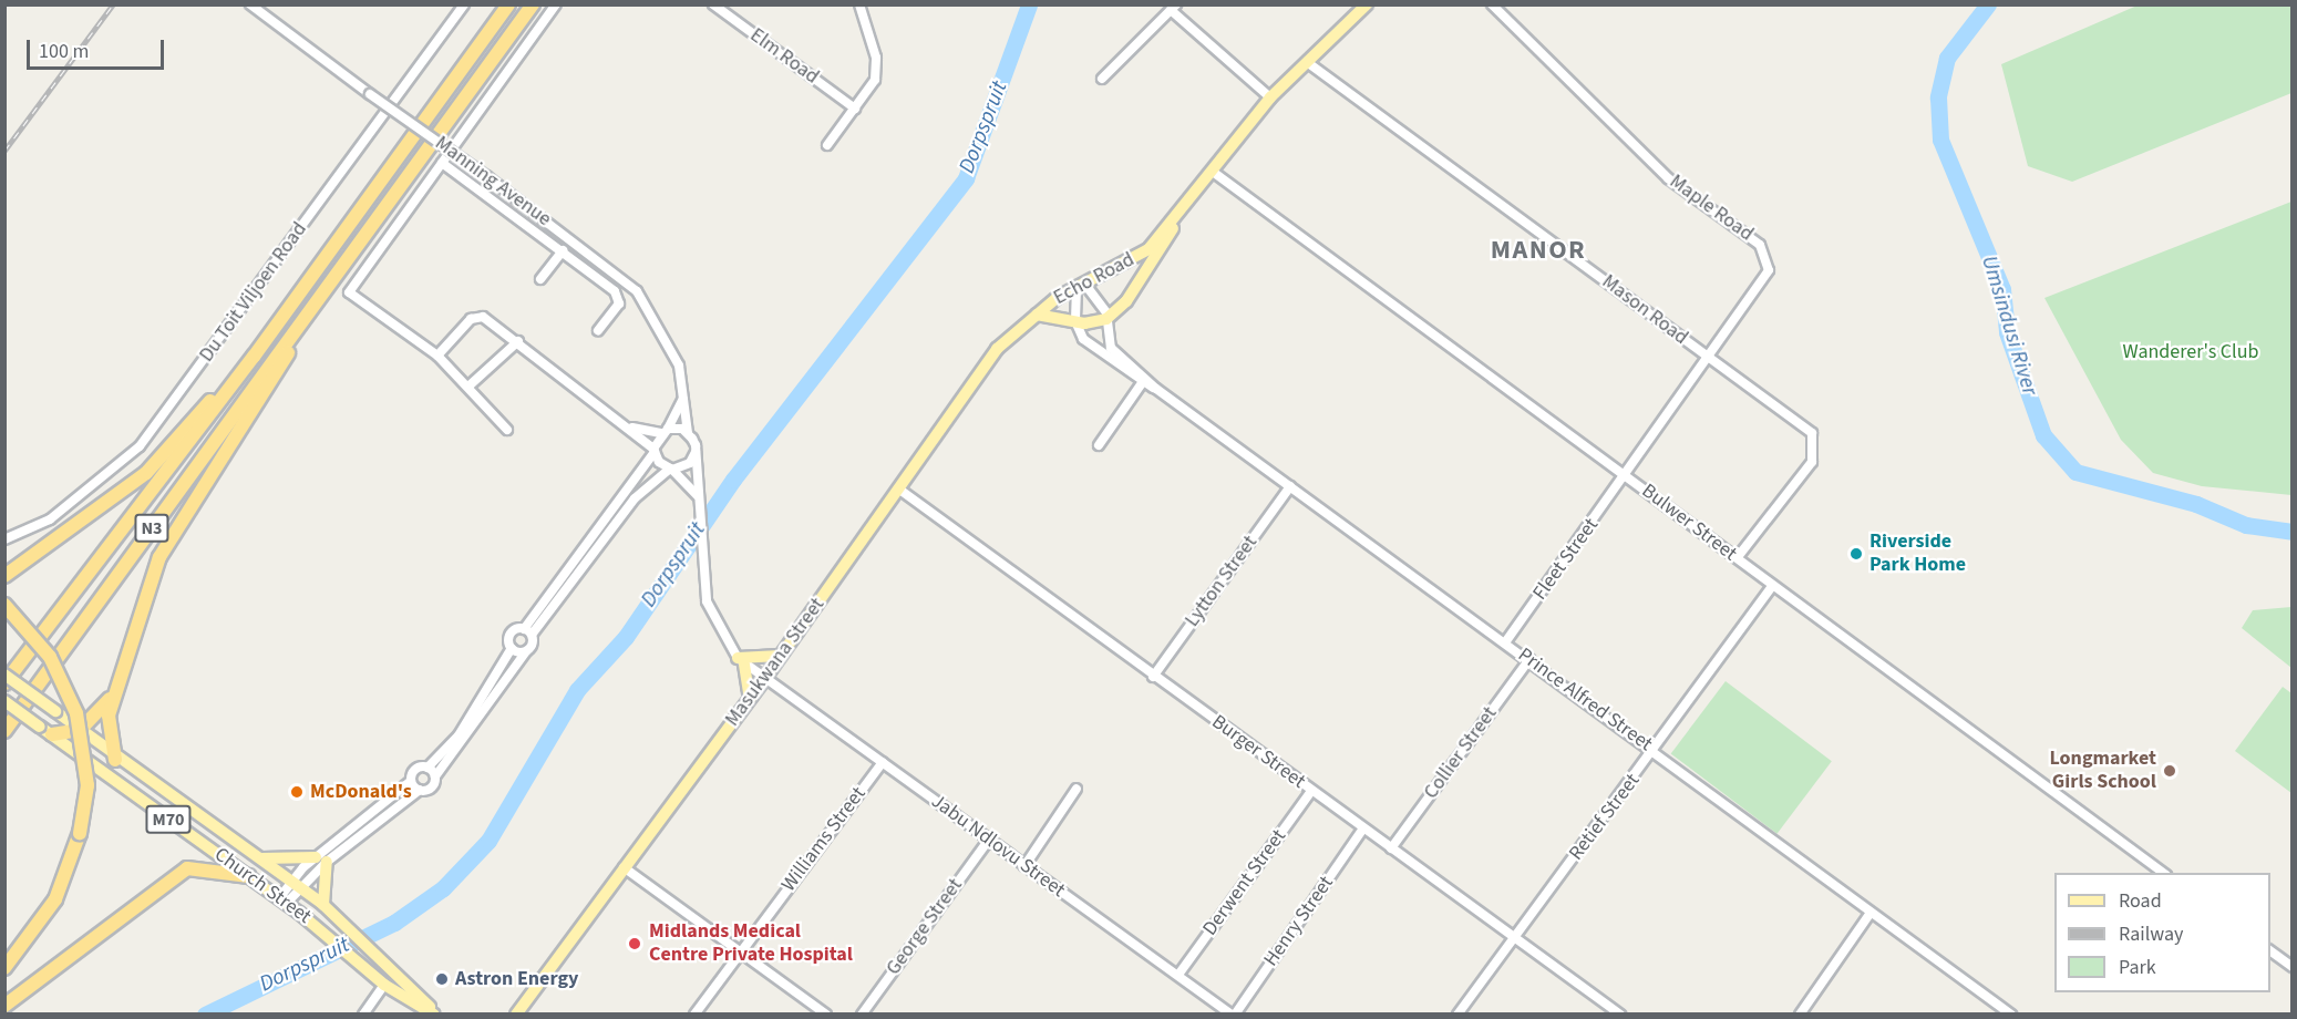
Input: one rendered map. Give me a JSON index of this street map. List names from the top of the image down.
{
  "streets": {
    "highway": ["N3"],
    "main road": [
      "Echo Road",
      "Masukwana Street",
      "M70",
      "Church Street"
    ],
    "street": [
      "Elm Road",
      "Manning Avenue",
      "Maple Road",
      "Du Toit Viljoen Road",
      "Mason Road",
      "Bulwer Street",
      "Fleet Street",
      "Lytton Street",
      "Prince Alfred Street",
      "Burger Street",
      "Collier Street",
      "Retief Street",
      "Williams Street",
      "Jabu Ndlovu Street",
      "Derwent Street",
      "Henry Street",
      "George Street"
    ]
  },
  "crossings": [
    ["Maple Road", "Mason Road"],
    ["Maple Road", "Bulwer Street"],
    ["Maple Road", "Fleet Street"],
    ["Echo Road", "Mason Road"],
    ["Echo Road", "Bulwer Street"],
    ["Echo Road", "Masukwana Street"],
    ["Echo Road", "Prince Alfred Street"],
    ["Mason Road", "Bulwer Street"],
    ["Bulwer Street", "Fleet Street"],
    ["Bulwer Street", "Retief Street"],
    ["Fleet Street", "Prince Alfred Street"],
    ["Lytton Street", "Prince Alfred Street"],
    ["Lytton Street", "Burger Street"],
    ["Masukwana Street", "Burger Street"],
    ["Masukwana Street", "Jabu Ndlovu Street"],
    ["Prince Alfred Street", "Collier Street"],
    ["Prince Alfred Street", "Retief Street"],
    ["Burger Street", "Collier Street"],
    ["Burger Street", "Retief Street"],
    ["Burger Street", "Derwent Street"],
    ["Burger Street", "Henry Street"],
    ["M70", "Church Street"],
    ["Williams Street", "Jabu Ndlovu Street"],
    ["Jabu Ndlovu Street", "Derwent Street"],
    ["Jabu Ndlovu Street", "Henry Street"],
    ["Jabu Ndlovu Street", "George Street"]
  ],
  "districts": ["MANOR"],
  "water": ["Dorpspruit", "Umsindusi River"],
  "parks": ["Wanderer's Club"],
  "places": [
    "Riverside Park Home",
    "Longmarket Girls School",
    "McDonald's",
    "Midlands Medical Centre Private Hospital",
    "Astron Energy"
  ],
  "legend": ["Road", "Railway", "Park"],
  "scale_bar": "100 m"
}
